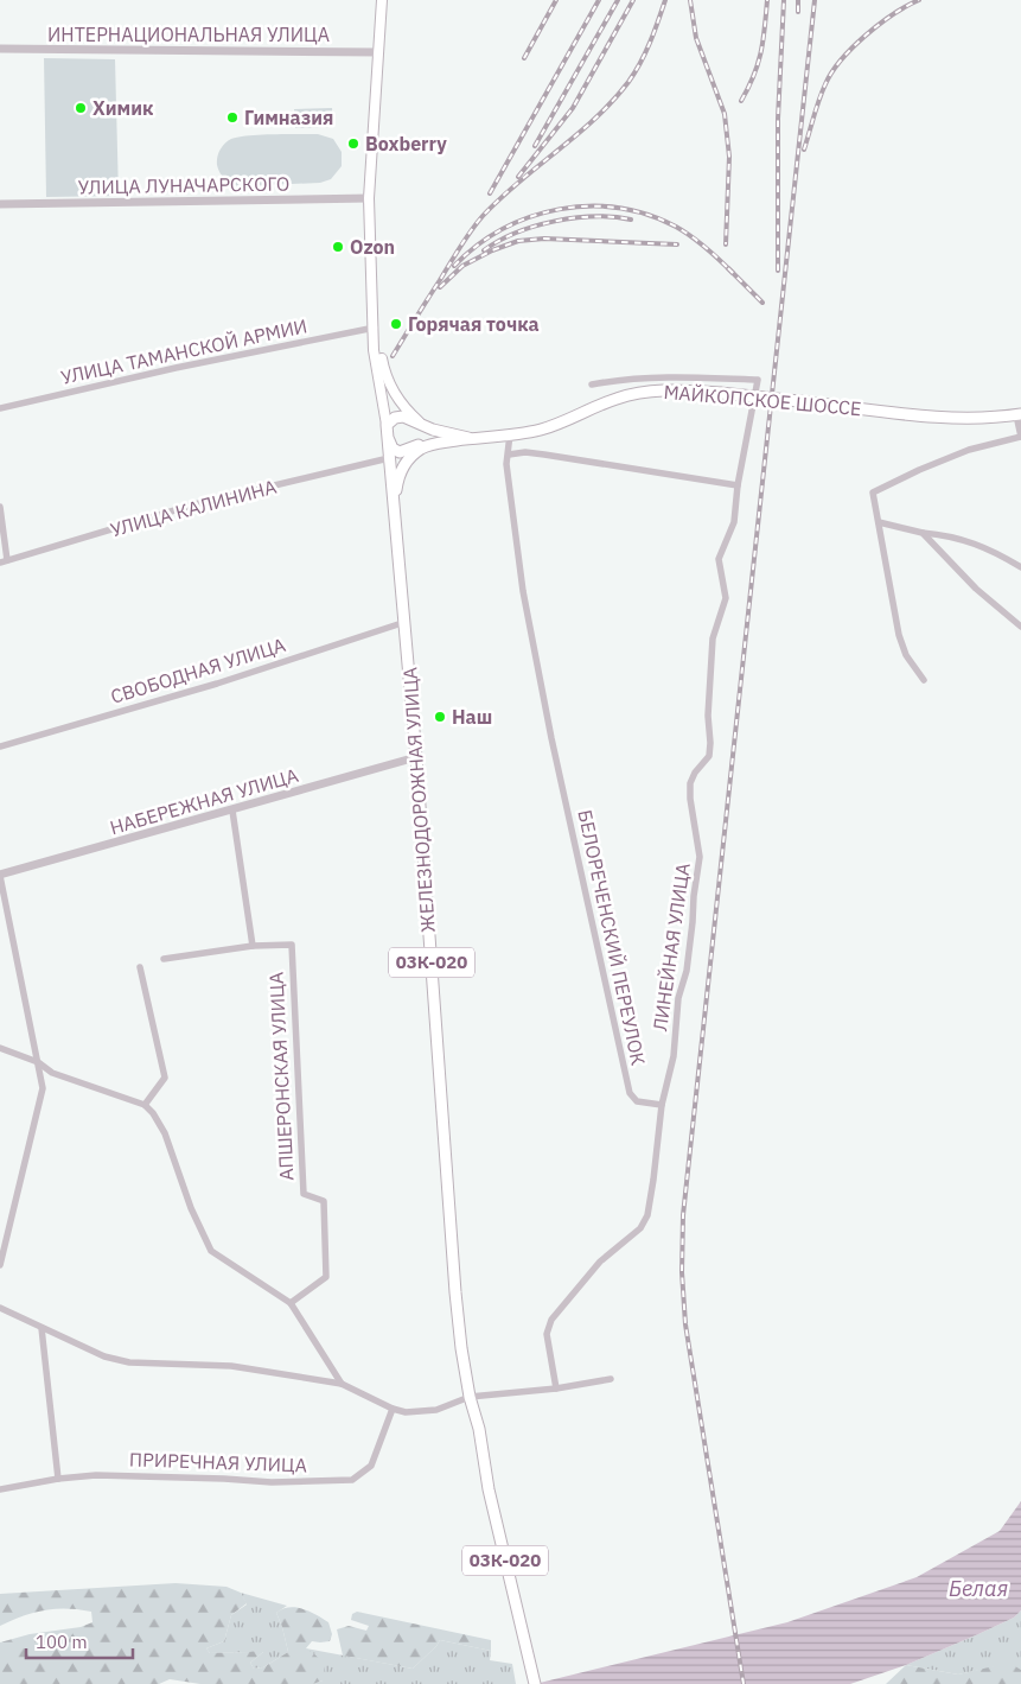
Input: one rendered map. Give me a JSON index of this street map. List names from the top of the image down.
{
  "streets": {
    "main road": ["МАЙКОПСКОЕ ШОССЕ", "ЖЕЛЕЗНОДОРОЖНАЯ УЛИЦА", "03К-020"],
    "street": [
      "ИНТЕРНАЦИОНАЛЬНАЯ УЛИЦА",
      "УЛИЦА ЛУНАЧАРСКОГО",
      "УЛИЦА ТАМАНСКОЙ АРМИИ",
      "УЛИЦА КАЛИНИНА",
      "СВОБОДНАЯ УЛИЦА",
      "НАБЕРЕЖНАЯ УЛИЦА",
      "БЕЛОРЕЧЕНСКИЙ ПЕРЕУЛОК",
      "ЛИНЕЙНАЯ УЛИЦА",
      "АПШЕРОНСКАЯ УЛИЦА",
      "ПРИРЕЧНАЯ УЛИЦА"
    ]
  },
  "crossings": [
    ["ИНТЕРНАЦИОНАЛЬНАЯ УЛИЦА", "ЖЕЛЕЗНОДОРОЖНАЯ УЛИЦА"],
    ["УЛИЦА ЛУНАЧАРСКОГО", "ЖЕЛЕЗНОДОРОЖНАЯ УЛИЦА"],
    ["УЛИЦА ТАМАНСКОЙ АРМИИ", "ЖЕЛЕЗНОДОРОЖНАЯ УЛИЦА"],
    ["МАЙКОПСКОЕ ШОССЕ", "БЕЛОРЕЧЕНСКИЙ ПЕРЕУЛОК"],
    ["УЛИЦА КАЛИНИНА", "ЖЕЛЕЗНОДОРОЖНАЯ УЛИЦА"],
    ["СВОБОДНАЯ УЛИЦА", "ЖЕЛЕЗНОДОРОЖНАЯ УЛИЦА"],
    ["ЖЕЛЕЗНОДОРОЖНАЯ УЛИЦА", "НАБЕРЕЖНАЯ УЛИЦА"],
    ["БЕЛОРЕЧЕНСКИЙ ПЕРЕУЛОК", "ЛИНЕЙНАЯ УЛИЦА"]
  ],
  "water": ["Белая"],
  "places": [
    "Химик",
    "Гимназия",
    "Boxberry",
    "Ozon",
    "Горячая точка",
    "Наш"
  ],
  "scale_bar": "100 m"
}
